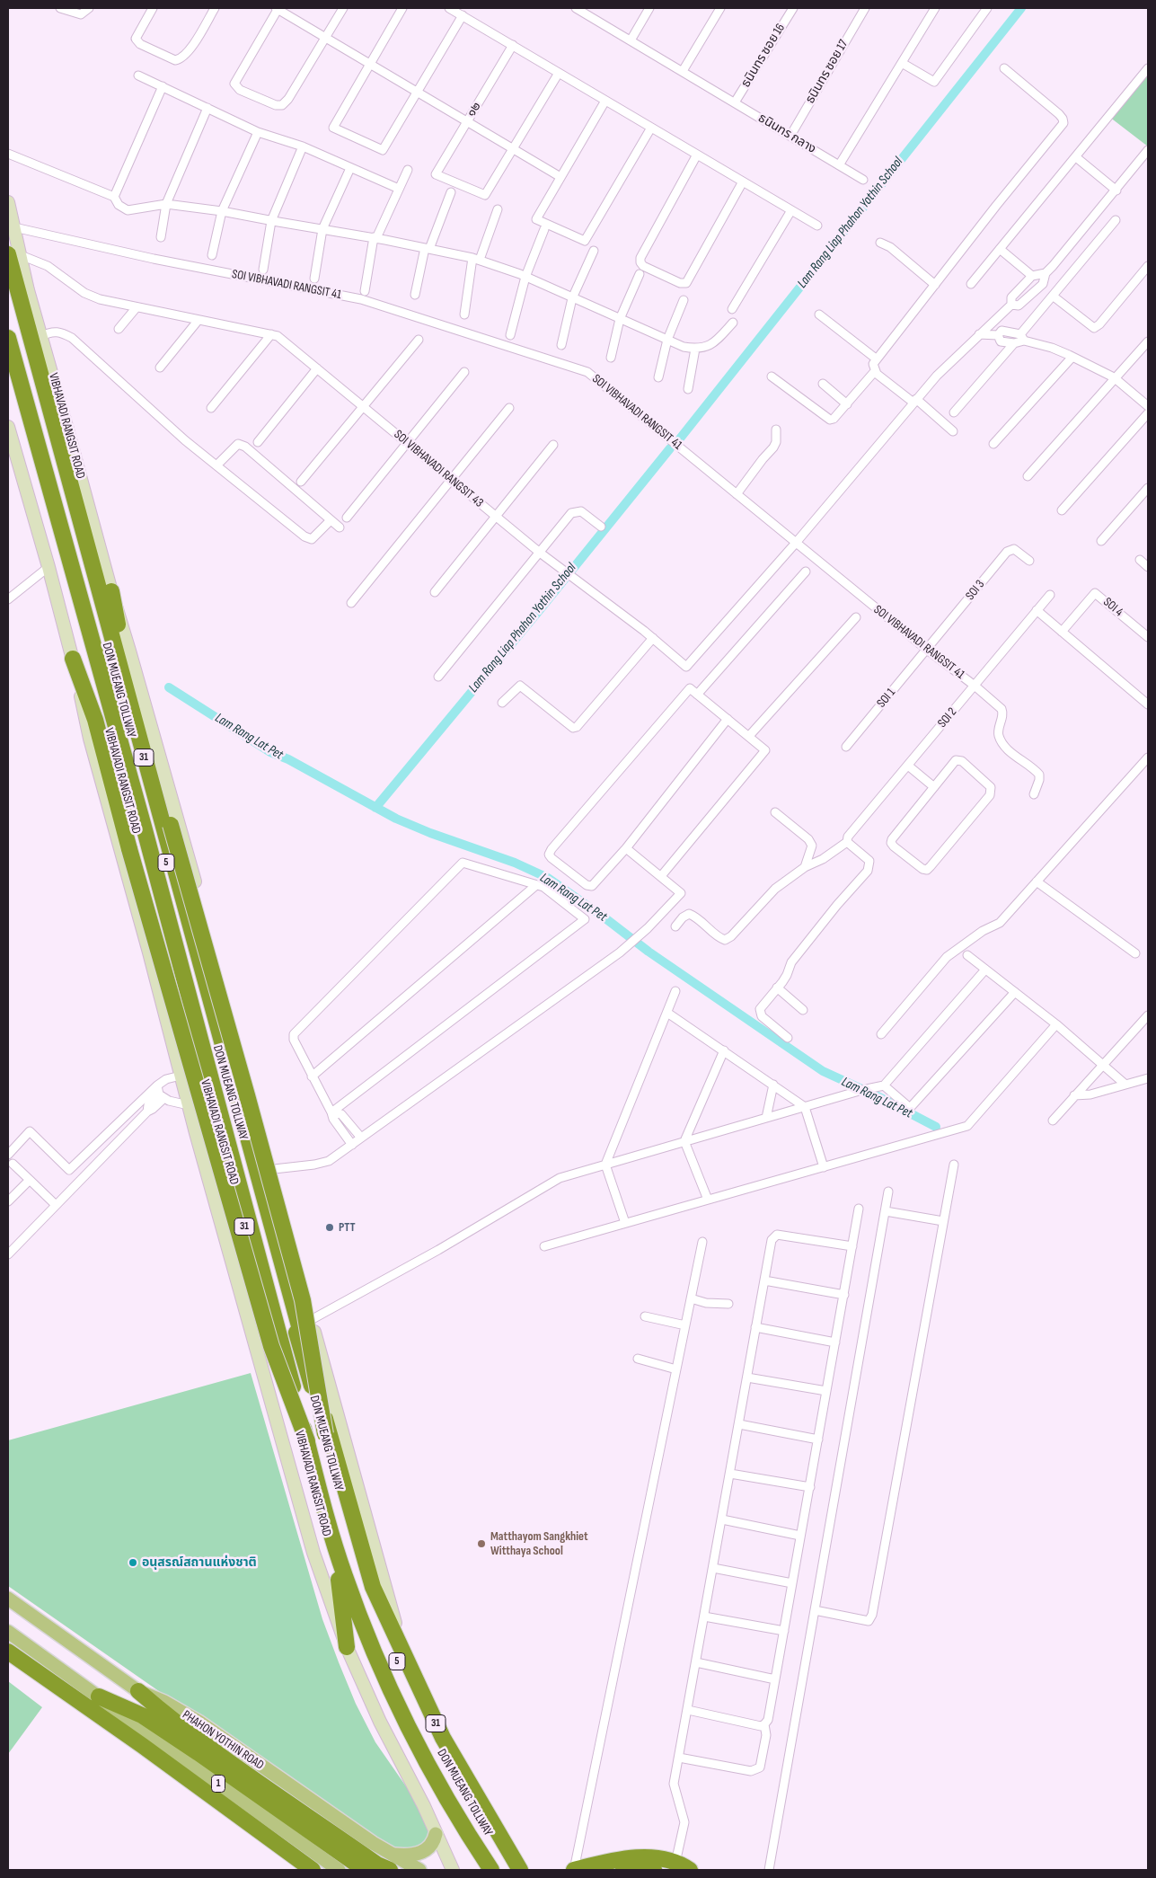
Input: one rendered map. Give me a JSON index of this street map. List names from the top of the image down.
{
  "streets": {
    "highway": [
      "VIBHAVADI RANGSIT ROAD",
      "DON MUEANG TOLLWAY",
      "31",
      "5"
    ],
    "main road": ["PHAHON YOTHIN ROAD", "1"],
    "street": [
      "ธนินทร ซอย 16",
      "ธนินทร ซอย 17",
      "๑๒",
      "ธนินทร กลาง",
      "SOI VIBHAVADI RANGSIT 41",
      "SOI VIBHAVADI RANGSIT 43",
      "SOI 3",
      "SOI 4",
      "SOI 1",
      "SOI 2"
    ]
  },
  "crossings": [
    ["ธนินทร ซอย 16", "ธนินทร กลาง"],
    ["ธนินทร ซอย 17", "ธนินทร กลาง"],
    ["SOI VIBHAVADI RANGSIT 41", "VIBHAVADI RANGSIT ROAD"],
    ["SOI VIBHAVADI RANGSIT 41", "SOI VIBHAVADI RANGSIT 43"],
    ["SOI VIBHAVADI RANGSIT 41", "SOI 3"],
    ["SOI VIBHAVADI RANGSIT 41", "SOI 1"],
    ["SOI VIBHAVADI RANGSIT 41", "SOI 2"],
    ["VIBHAVADI RANGSIT ROAD", "SOI VIBHAVADI RANGSIT 43"],
    ["VIBHAVADI RANGSIT ROAD", "31"],
    ["VIBHAVADI RANGSIT ROAD", "5"],
    ["SOI 3", "SOI 1"],
    ["DON MUEANG TOLLWAY", "5"]
  ],
  "water": ["Lam Rang Liap Phahon Yothin School", "Lam Rang Lat Pet"],
  "places": ["PTT", "Matthayom Sangkhiet Witthaya School", "อนุสรณ์สถานแห่งชาติ"]
}
